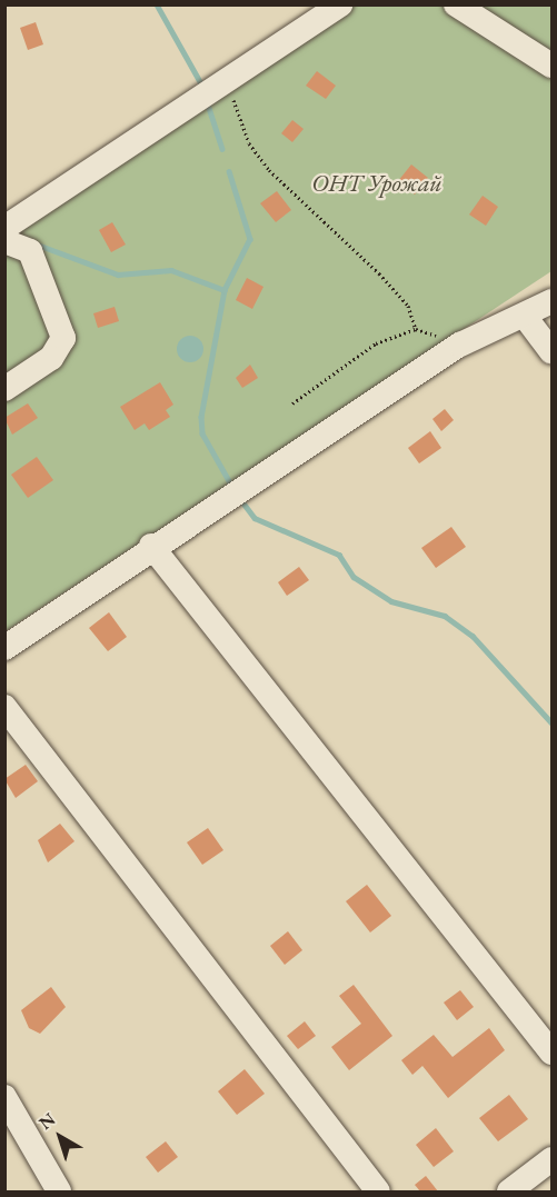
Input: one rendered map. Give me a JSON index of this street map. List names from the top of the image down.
{
  "parks": ["ОНТ Урожай"],
  "north": "top left"
}
